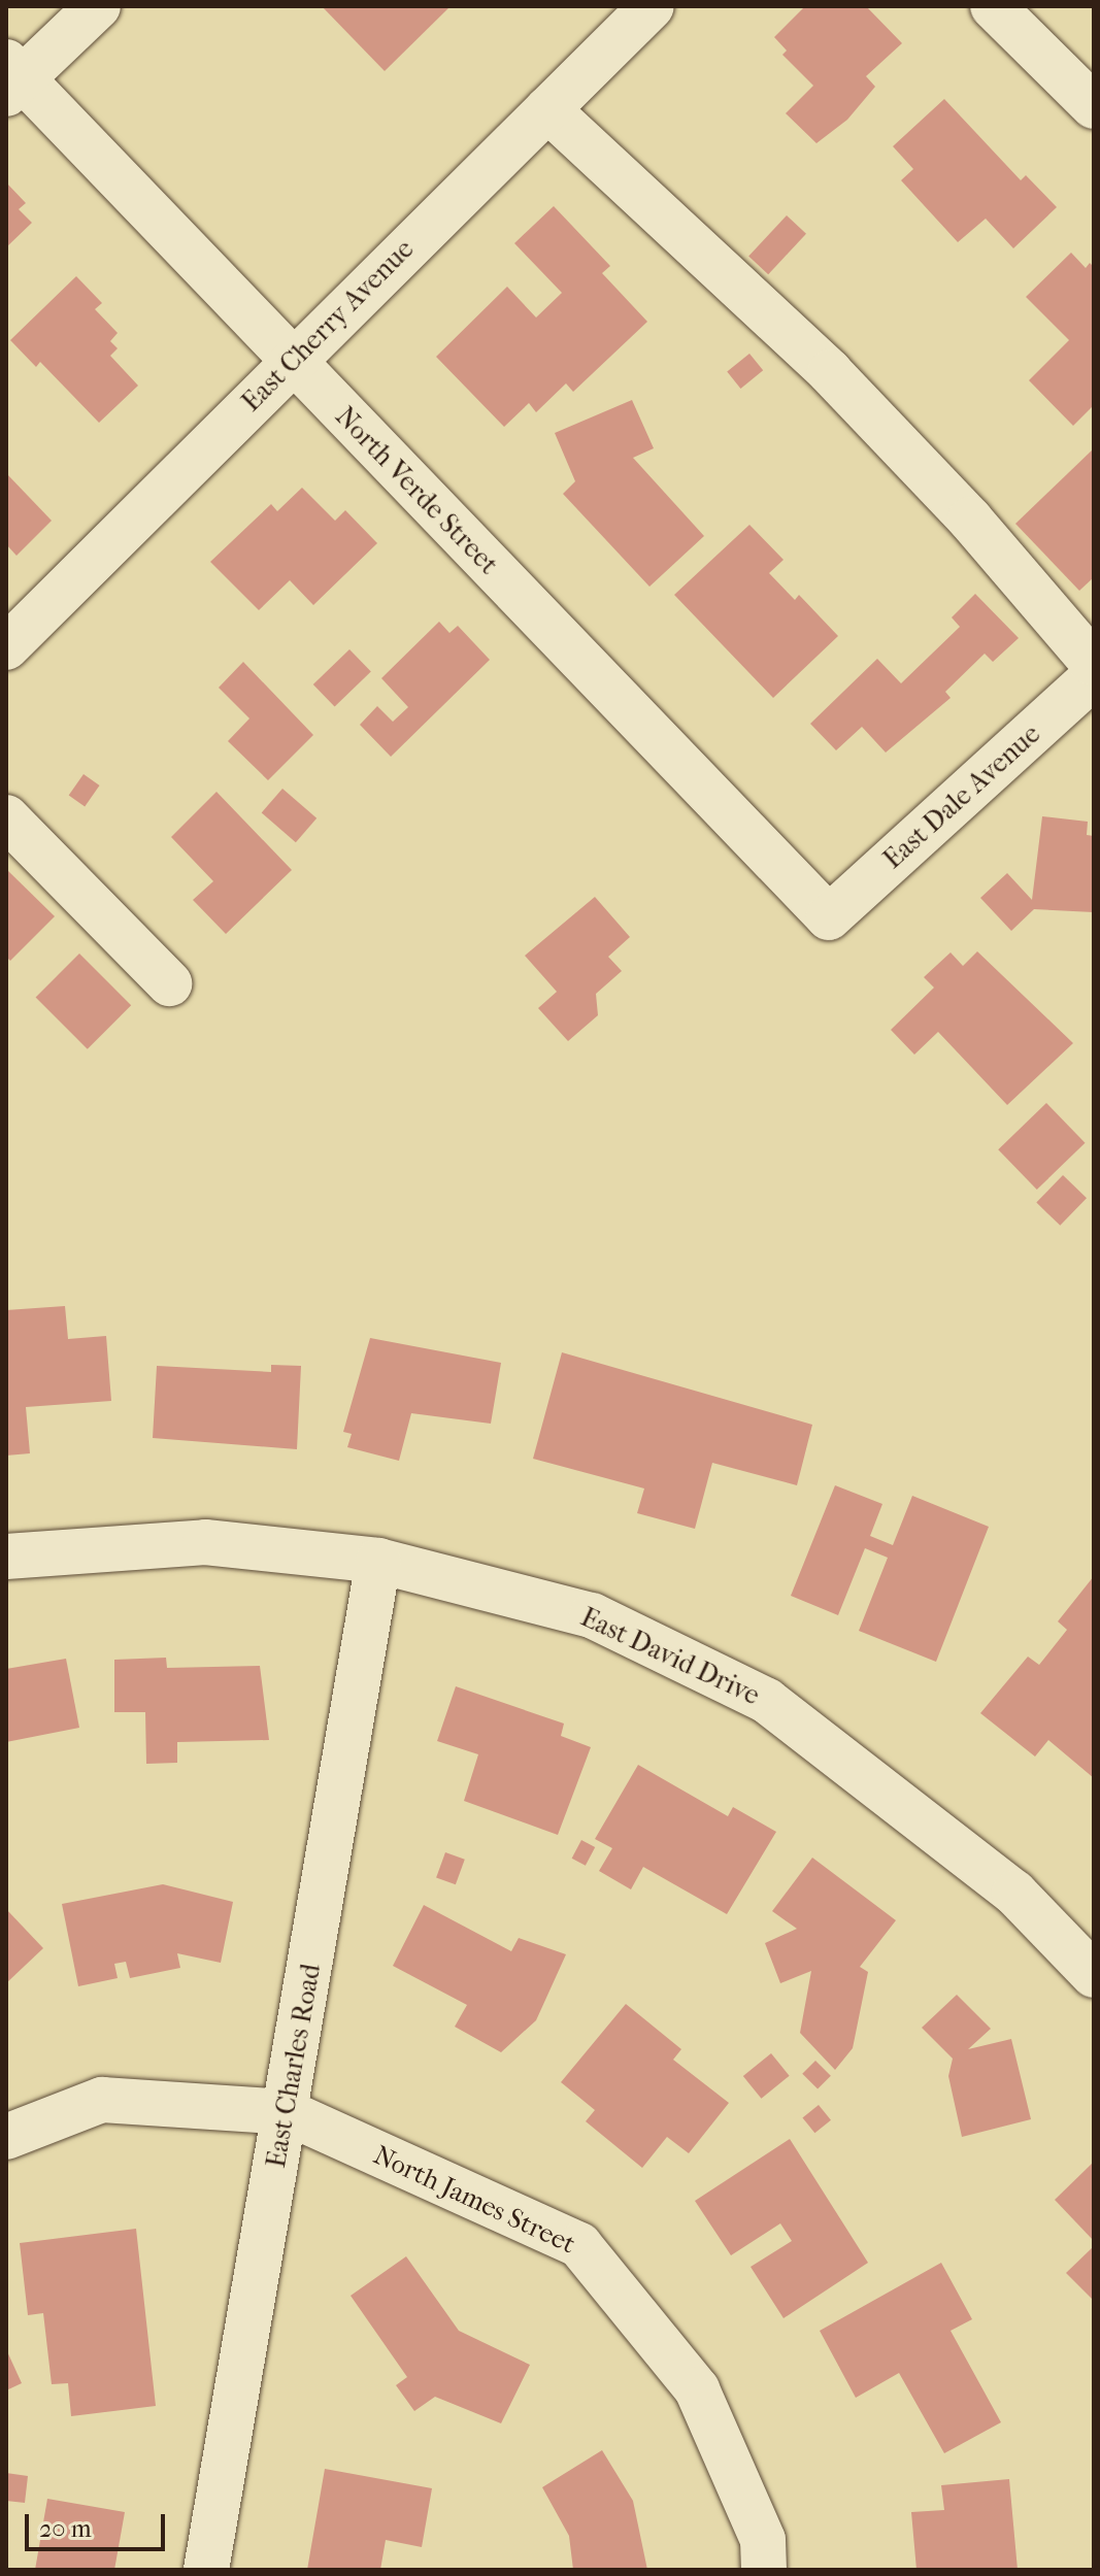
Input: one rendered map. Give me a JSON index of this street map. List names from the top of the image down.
{
  "streets": {
    "street": [
      "East Cherry Avenue",
      "North Verde Street",
      "East Dale Avenue",
      "East David Drive",
      "East Charles Road",
      "North James Street"
    ]
  },
  "crossings": [
    ["East Cherry Avenue", "North Verde Street"],
    ["North Verde Street", "East Dale Avenue"],
    ["East David Drive", "East Charles Road"],
    ["East Charles Road", "North James Street"]
  ],
  "scale_bar": "20 m"
}
